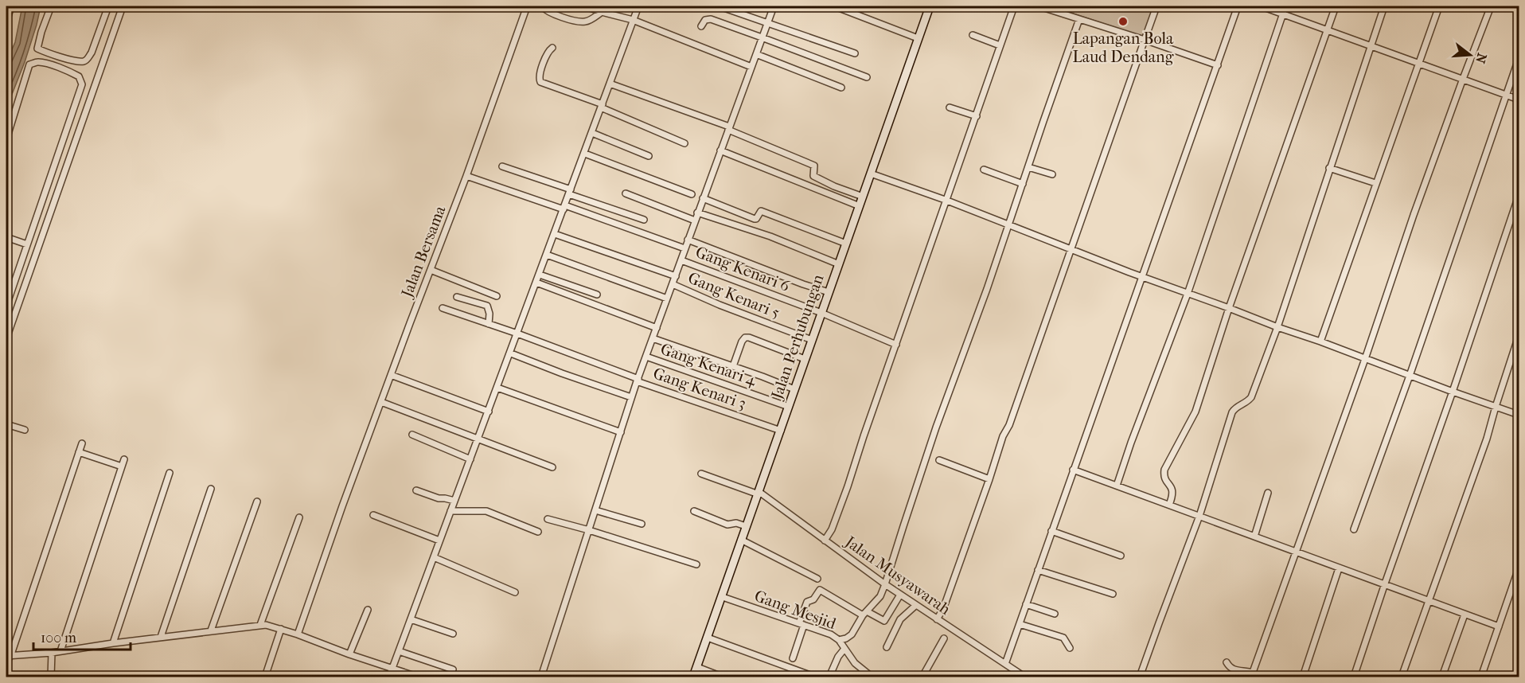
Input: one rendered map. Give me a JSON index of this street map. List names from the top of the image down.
{
  "streets": {
    "main road": ["Jalan Perhubungan"],
    "street": [
      "Jalan Bersama",
      "Gang Kenari 6",
      "Gang Kenari 5",
      "Gang Kenari 4",
      "Gang Kenari 3",
      "Jalan Musyawarah",
      "Gang Mesjid"
    ]
  },
  "crossings": [
    ["Gang Kenari 6", "Jalan Perhubungan"],
    ["Gang Kenari 5", "Jalan Perhubungan"],
    ["Jalan Perhubungan", "Gang Kenari 4"],
    ["Jalan Perhubungan", "Gang Kenari 3"],
    ["Jalan Perhubungan", "Jalan Musyawarah"],
    ["Jalan Perhubungan", "Gang Mesjid"]
  ],
  "places": ["Lapangan Bola Laud Dendang"],
  "scale_bar": "100 m",
  "north": "right"
}
